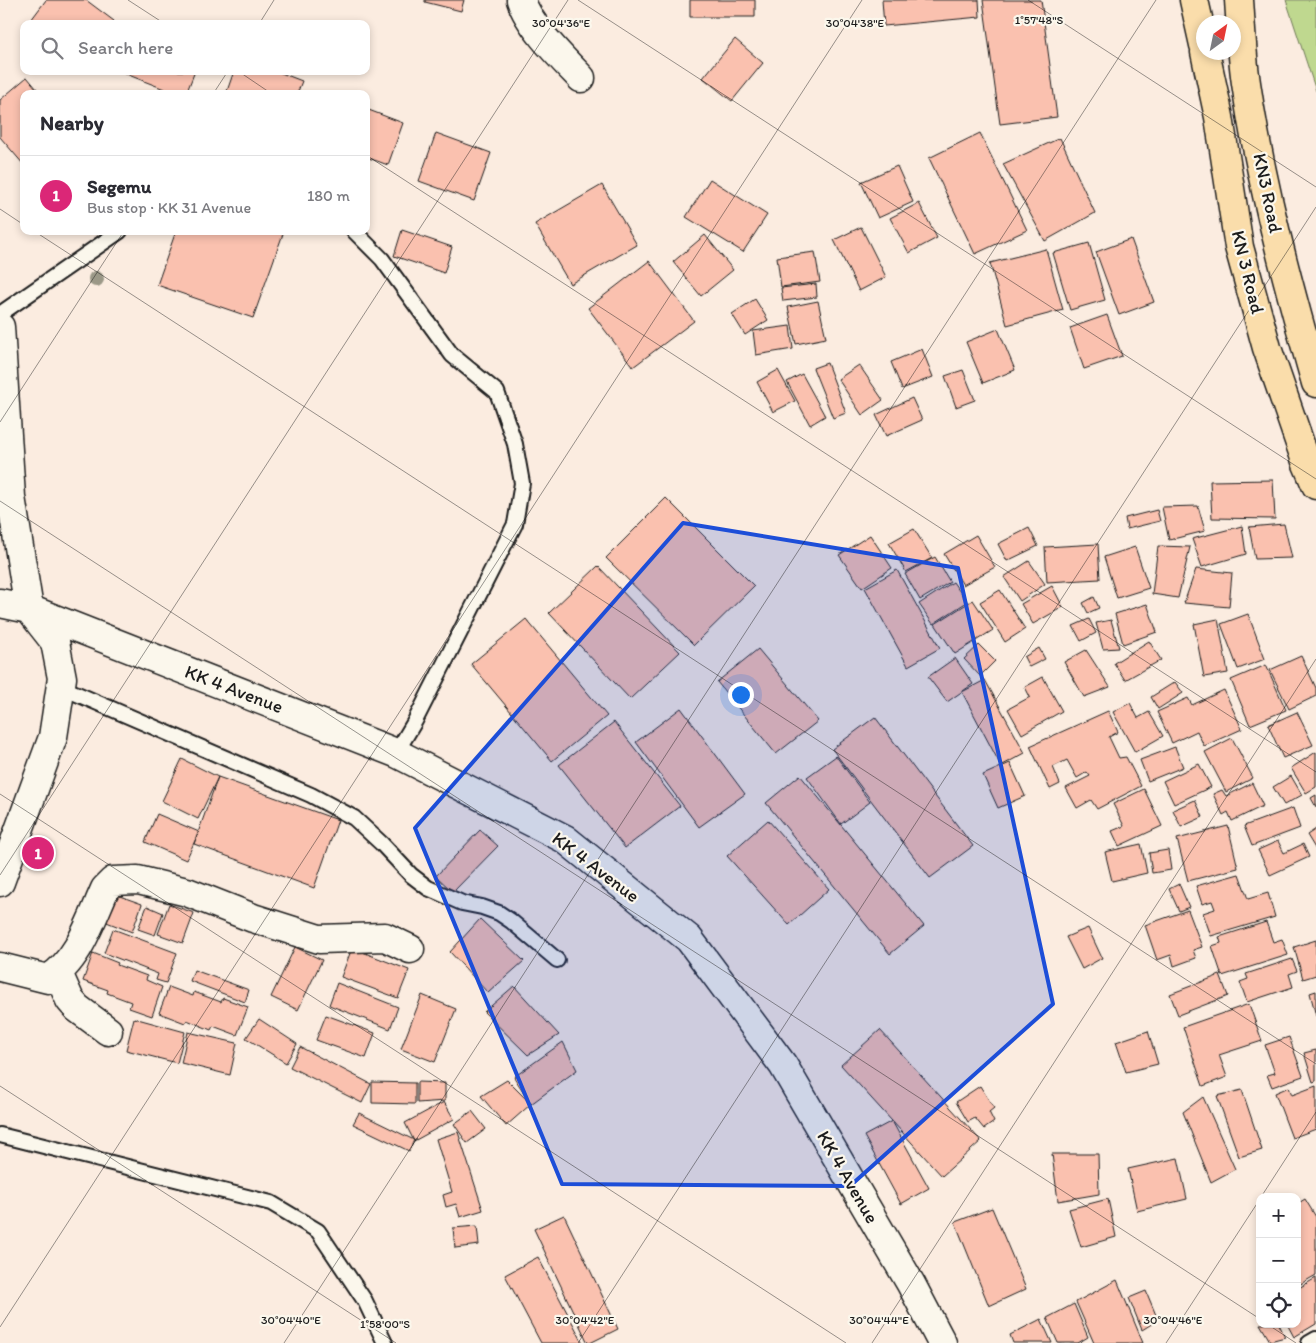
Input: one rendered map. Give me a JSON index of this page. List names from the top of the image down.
{
  "streets": {
    "highway": ["KN3 Road", "KN 3 Road"],
    "main road": ["KK 4 Avenue"]
  },
  "north": "top right",
  "page": {
    "search": "Search here",
    "heading": "Nearby",
    "list": [
      {
        "mark": "1",
        "name": "Segemu",
        "note": "Bus stop · KK 31 Avenue",
        "value": "180 m"
      }
    ],
    "pins": "1",
    "map_buttons": ["+", "−"]
  },
  "coordinates": [
    "1°57'48\"S",
    "30°04'36\"E",
    "30°04'38\"E",
    "30°04'40\"E",
    "30°04'42\"E",
    "30°04'44\"E",
    "30°04'46\"E",
    "1°58'00\"S"
  ]
}
